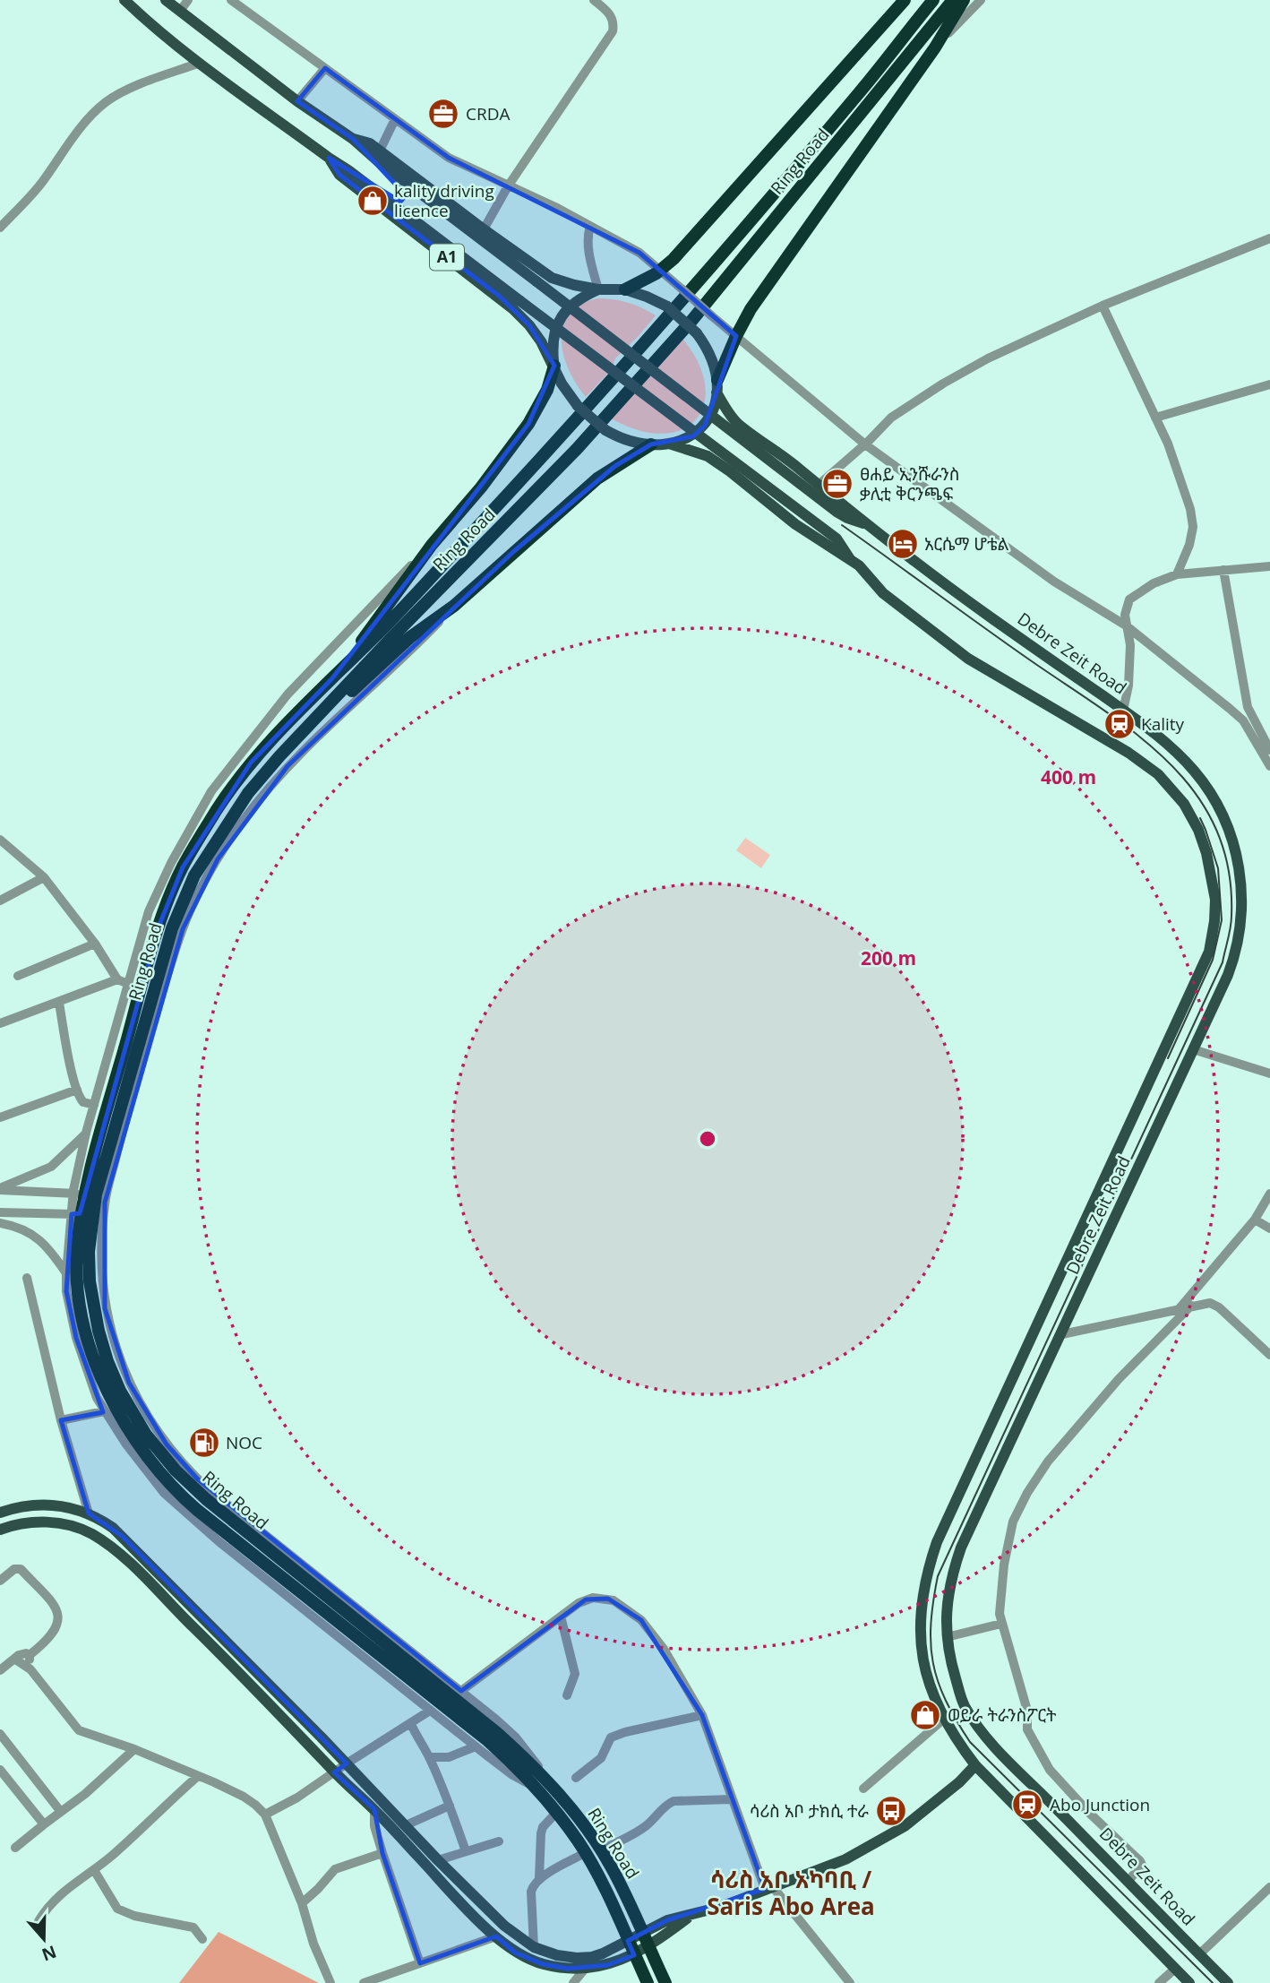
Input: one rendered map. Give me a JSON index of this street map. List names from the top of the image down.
{
  "streets": {
    "highway": ["Ring Road"],
    "main road": ["A1", "Debre Zeit Road"]
  },
  "districts": ["ሳሪስ አቦ አካባቢ / Saris Abo Area"],
  "places": {
    "office": ["CRDA", "ፀሐይ ኢንሹራንስ ቃሊቲ ቅርንጫፍ"],
    "shop": ["kality driving licence", "ወይራ ትራንስፖርት"],
    "hotel": ["አርሴማ ሆቴል"],
    "station": ["Kality", "Abo Junction"],
    "fuel station": ["NOC"],
    "bus stop": ["ሳሪስ አቦ ታክሲ ተራ"]
  },
  "north": "bottom",
  "rings": ["400 m", "200 m"]
}
